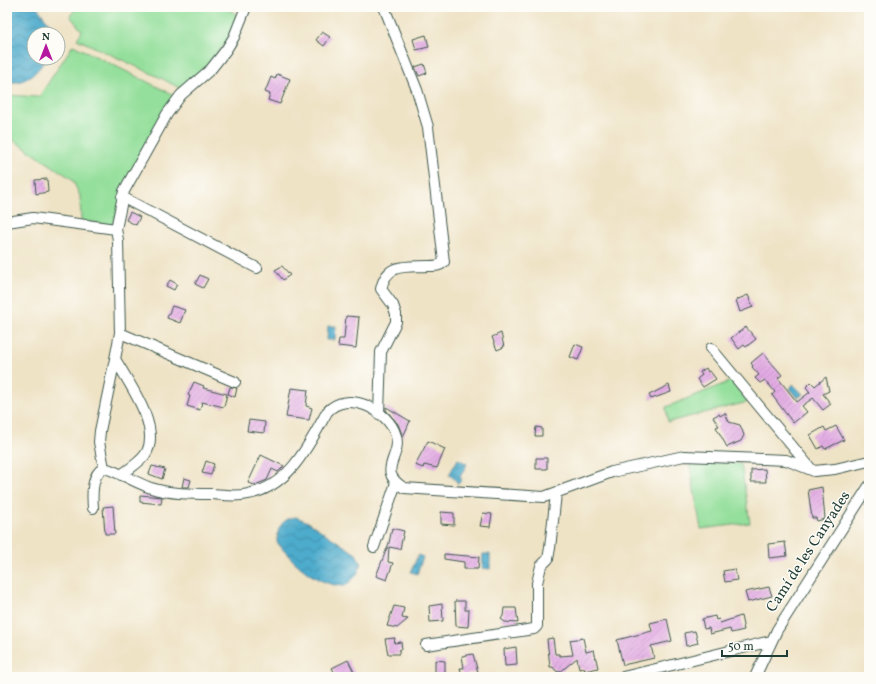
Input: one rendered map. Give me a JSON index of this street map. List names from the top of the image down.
{
  "streets": {
    "street": ["Camí de les Canyades"]
  },
  "scale_bar": "50 m",
  "north": "top"
}
